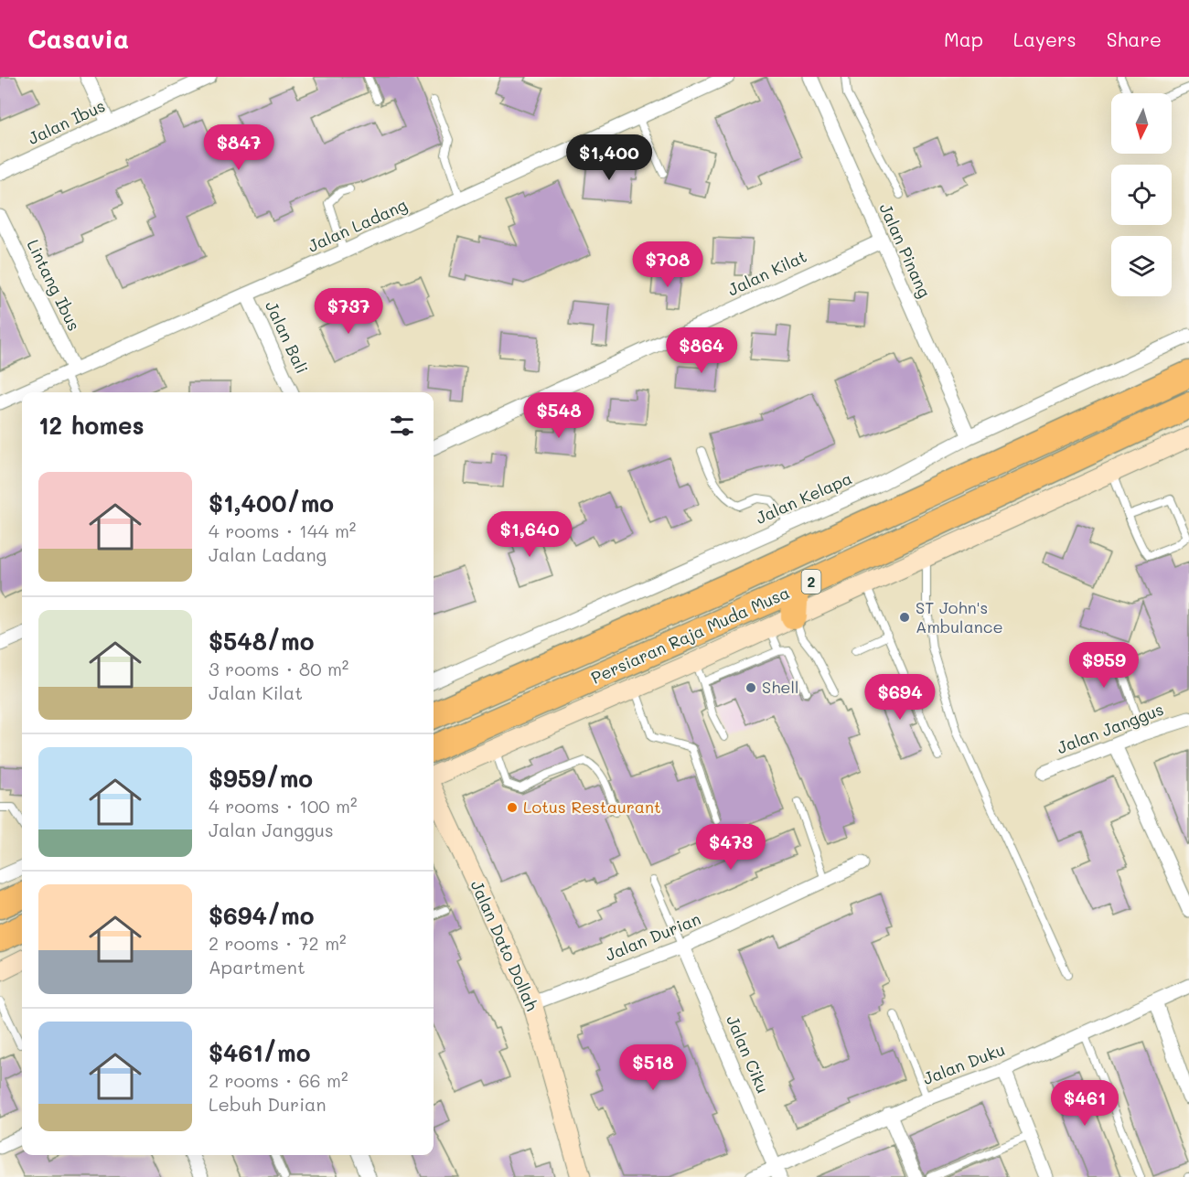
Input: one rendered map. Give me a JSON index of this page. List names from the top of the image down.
{
  "streets": {
    "highway": ["2", "Persiaran Raja Muda Musa"],
    "street": [
      "Jalan Ibus",
      "Jalan Ladang",
      "Jalan Pinang",
      "Jalan Kilat",
      "Lintang Ibus",
      "Jalan Bali",
      "Jalan Kelapa",
      "Jalan Janggus",
      "Jalan Durian",
      "Jalan Dato Dollah",
      "Jalan Ciku",
      "Jalan Duku"
    ]
  },
  "crossings": [
    ["Jalan Ladang", "Lintang Ibus"],
    ["Jalan Ladang", "Jalan Bali"],
    ["Jalan Pinang", "Jalan Kilat"],
    ["Jalan Pinang", "Jalan Kelapa"],
    ["Jalan Durian", "Jalan Dato Dollah"],
    ["Jalan Durian", "Jalan Ciku"],
    ["Jalan Ciku", "Jalan Duku"]
  ],
  "places": ["ST John's Ambulance", "Shell", "Lotus Restaurant"],
  "north": "bottom",
  "page": {
    "header": "Casavia",
    "nav": ["Map", "Layers", "Share"],
    "price": [
      "$847",
      "$1,400",
      "$708",
      "$737",
      "$864",
      "$548",
      "$1,640",
      "$959",
      "$694",
      "$473",
      "$518",
      "$461"
    ],
    "heading": "12 homes",
    "list": [
      {
        "name": "$1,400/mo",
        "note": "4 rooms · 144 m² · Jalan Ladang"
      },
      {
        "name": "$548/mo",
        "note": "3 rooms · 80 m² · Jalan Kilat"
      },
      {
        "name": "$959/mo",
        "note": "4 rooms · 100 m² · Jalan Janggus"
      },
      {
        "name": "$694/mo",
        "note": "2 rooms · 72 m² · Apartment"
      },
      {
        "name": "$461/mo",
        "note": "2 rooms · 66 m² · Lebuh Durian"
      }
    ]
  }
}
